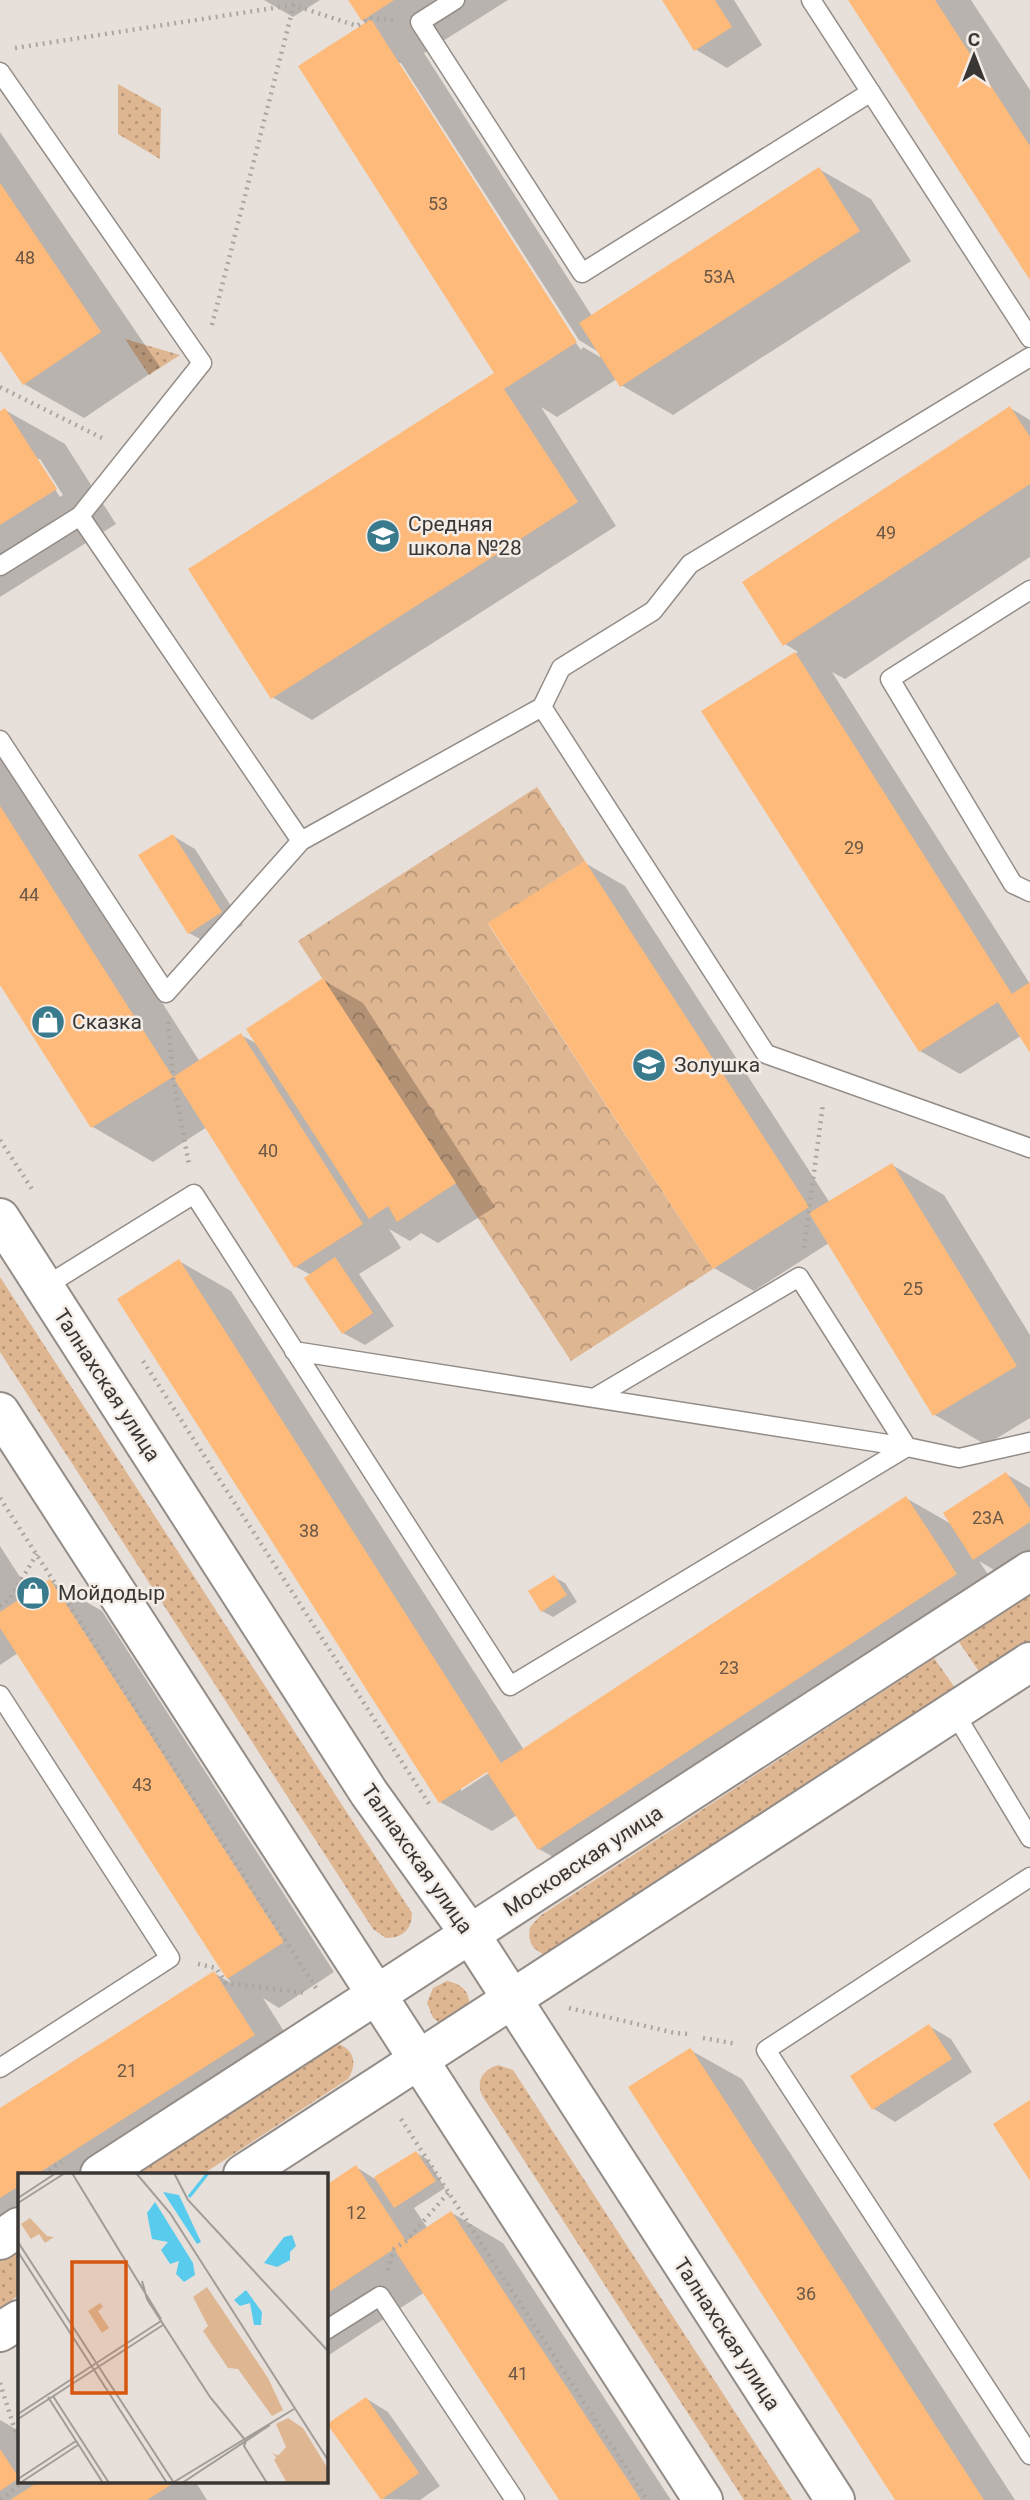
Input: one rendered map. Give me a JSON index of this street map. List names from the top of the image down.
{
  "streets": {
    "street": ["Талнахская улица", "Московская улица"]
  },
  "crossings": [
    ["Талнахская улица", "Московская улица"]
  ],
  "places": {
    "school or university": ["Средняя школа №28", "Золушка"],
    "shop": ["Сказка", "Мойдодыр"]
  },
  "house_numbers": [
    "53",
    "48",
    "53А",
    "49",
    "29",
    "44",
    "40",
    "25",
    "23А",
    "38",
    "23",
    "43",
    "21",
    "12",
    "36",
    "41"
  ],
  "north": "top"
}
